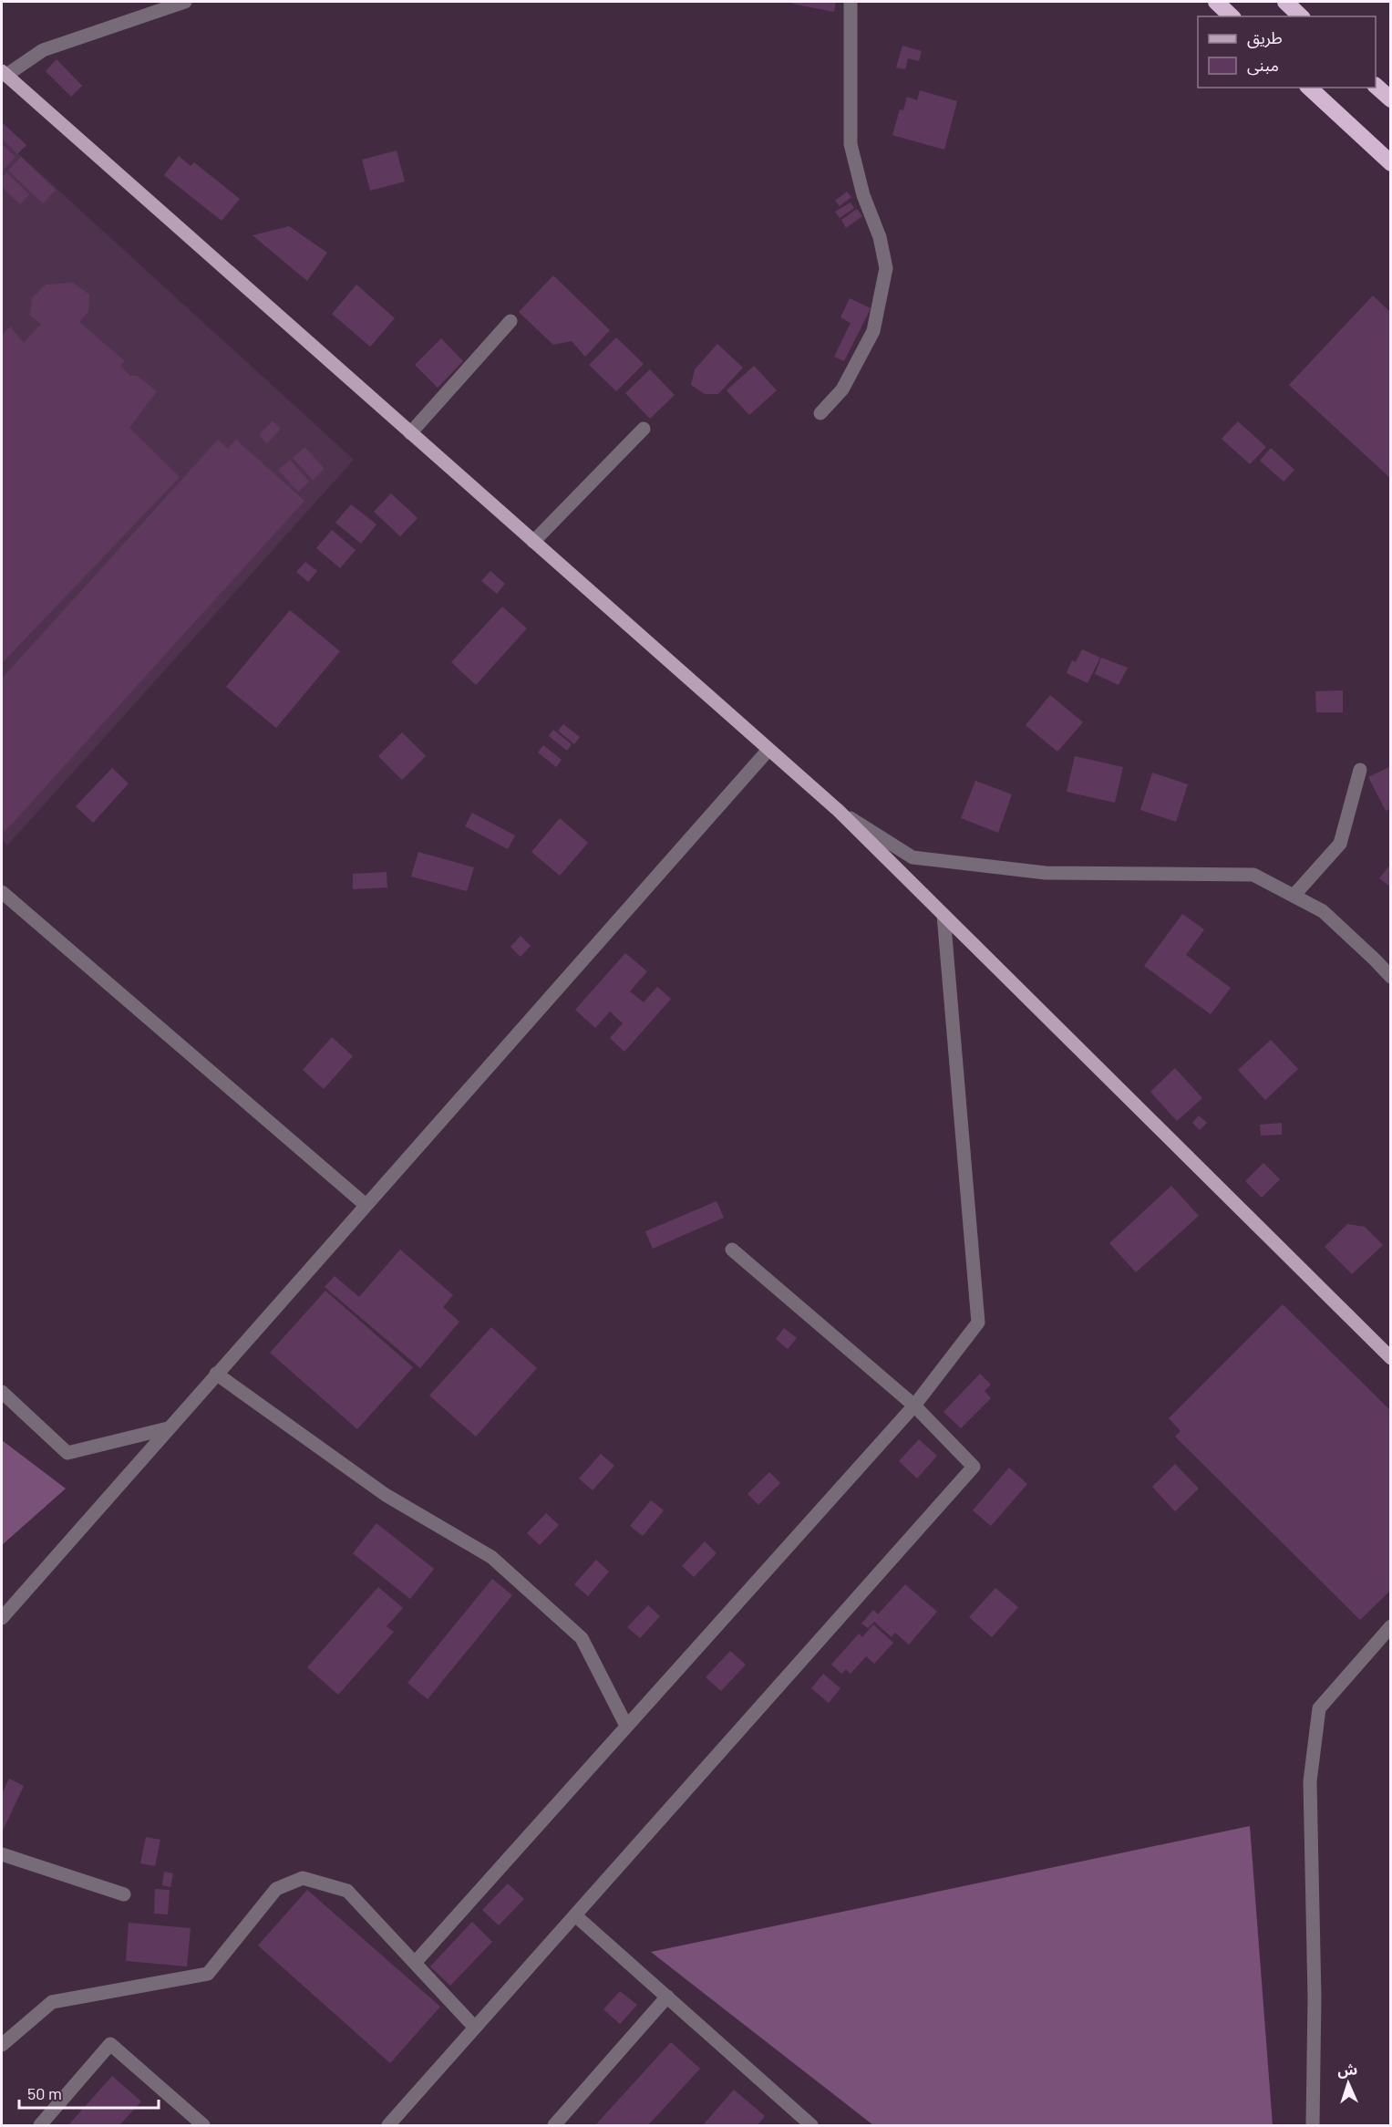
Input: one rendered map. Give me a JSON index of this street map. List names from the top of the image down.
{
  "legend": ["طريق", "مبنى"],
  "scale_bar": "50 m",
  "north": "top"
}
